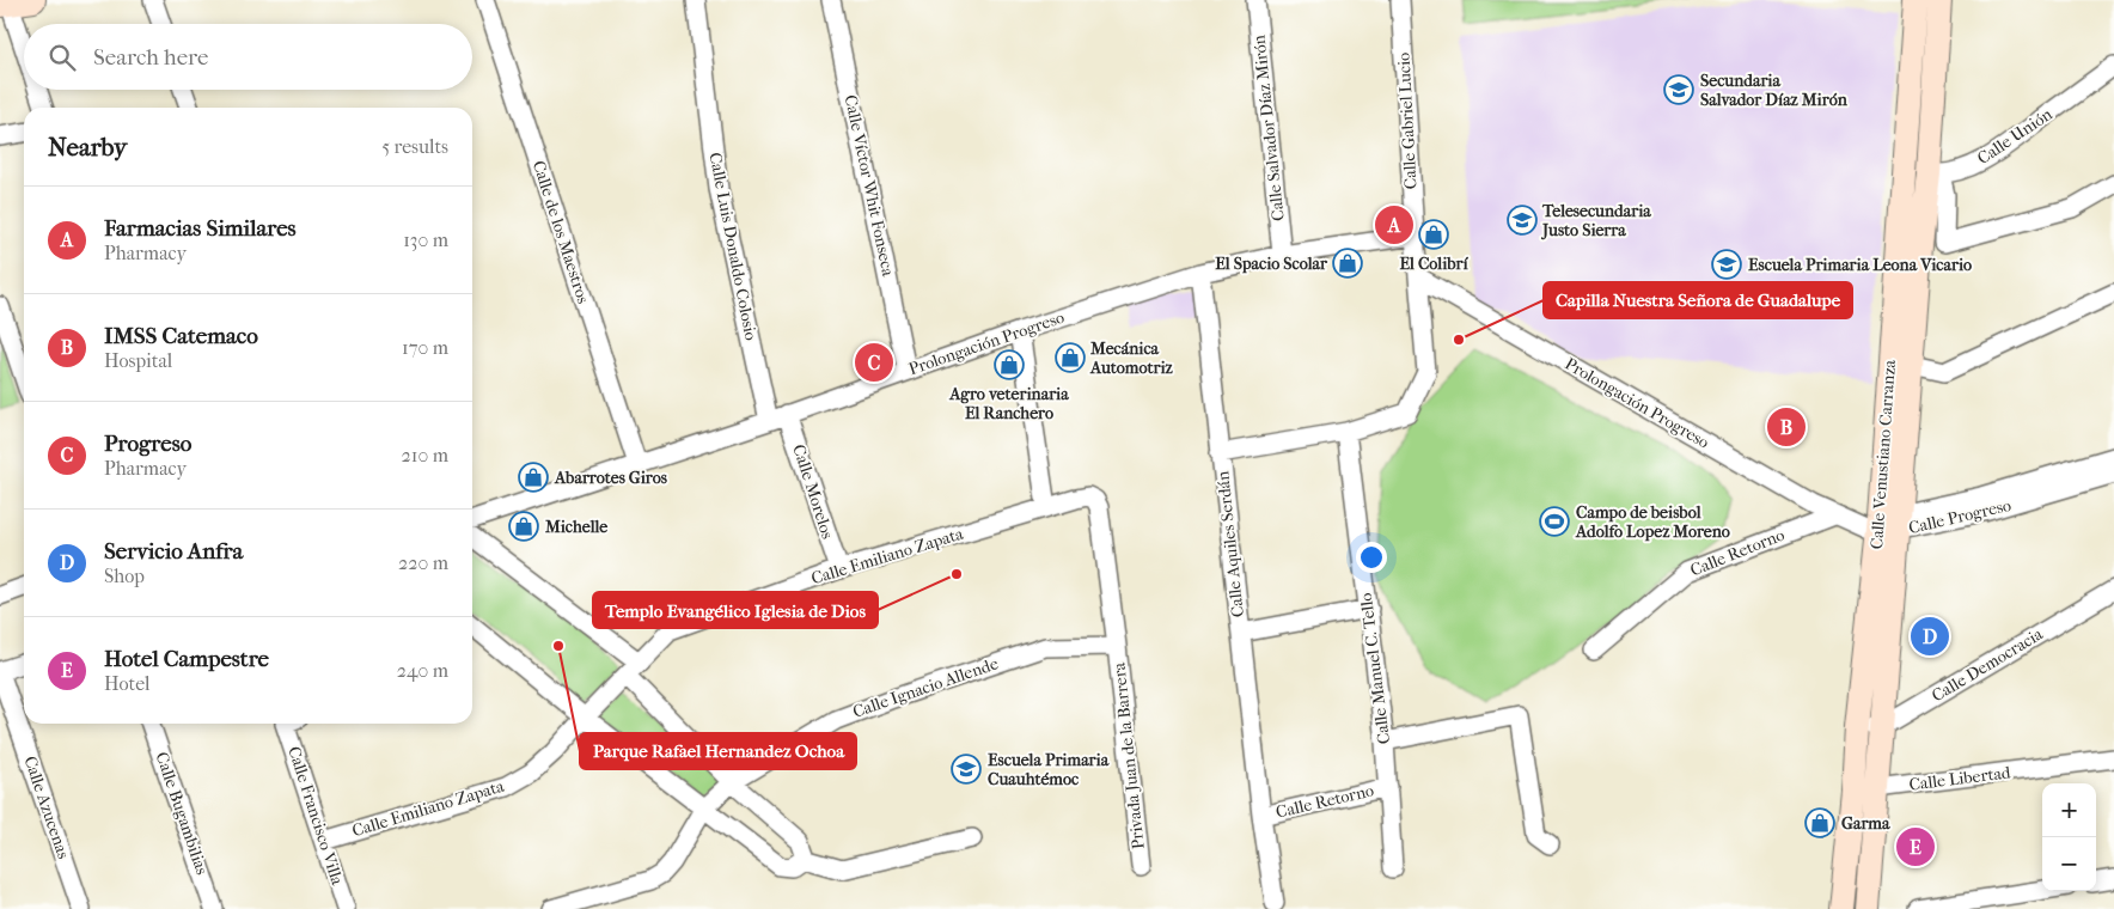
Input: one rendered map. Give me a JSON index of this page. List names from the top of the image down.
{
  "streets": {
    "main road": ["Calle Venustiano Carranza"],
    "street": [
      "Calle Gabriel Lucio",
      "Calle Salvador Díaz Mirón",
      "Calle Unión",
      "Calle Víctor Whit Fonseca",
      "Calle de los Maestros",
      "Calle Luis Donaldo Colosio",
      "Prolongación Progreso",
      "Calle Morelos",
      "Calle Progreso",
      "Calle Aquiles Serdán",
      "Calle Retorno",
      "Calle Emiliano Zapata",
      "Calle Democracia",
      "Calle Manuel C. Tello",
      "Calle Ignacio Allende",
      "Privada Juan de la Barrera",
      "Calle Libertad",
      "Calle Azucenas",
      "Calle Bugambilias",
      "Calle Francisco Villa"
    ]
  },
  "crossings": [
    ["Calle Gabriel Lucio", "Prolongación Progreso"],
    ["Calle Salvador Díaz Mirón", "Prolongación Progreso"],
    ["Calle Unión", "Calle Venustiano Carranza"],
    ["Calle Víctor Whit Fonseca", "Prolongación Progreso"],
    ["Calle de los Maestros", "Prolongación Progreso"],
    ["Calle Luis Donaldo Colosio", "Prolongación Progreso"],
    ["Prolongación Progreso", "Calle Venustiano Carranza"],
    ["Prolongación Progreso", "Calle Morelos"],
    ["Prolongación Progreso", "Calle Progreso"],
    ["Prolongación Progreso", "Calle Aquiles Serdán"],
    ["Prolongación Progreso", "Calle Retorno"],
    ["Calle Venustiano Carranza", "Calle Progreso"],
    ["Calle Venustiano Carranza", "Calle Democracia"],
    ["Calle Venustiano Carranza", "Calle Libertad"],
    ["Calle Morelos", "Calle Emiliano Zapata"],
    ["Calle Aquiles Serdán", "Calle Retorno"],
    ["Calle Retorno", "Calle Manuel C. Tello"],
    ["Calle Emiliano Zapata", "Privada Juan de la Barrera"],
    ["Calle Emiliano Zapata", "Calle Francisco Villa"],
    ["Calle Ignacio Allende", "Privada Juan de la Barrera"]
  ],
  "places": {
    "school or university": [
      "Secundaria Salvador Díaz Mirón",
      "Telesecundaria Justo Sierra",
      "Escuela Primaria Leona Vicario",
      "Escuela Primaria Cuauhtémoc"
    ],
    "shop": [
      "El Colibrí",
      "El Spacio Scolar",
      "Mecánica Automotriz",
      "Agro veterinaria El Ranchero",
      "Abarrotes Giros",
      "Michelle",
      "Garma"
    ],
    "other": ["Capilla Nuestra Señora de Guadalupe", "Templo Evangélico Iglesia de Dios", "Parque Rafael Hernandez Ochoa"],
    "sports": ["Campo de beisbol Adolfo Lopez Moreno"]
  },
  "page": {
    "search": "Search here",
    "heading": ["Nearby", "5 results"],
    "list": [
      {
        "mark": "A",
        "name": "Farmacias Similares",
        "note": "Pharmacy",
        "value": "130 m"
      },
      {
        "mark": "B",
        "name": "IMSS Catemaco",
        "note": "Hospital",
        "value": "170 m"
      },
      {
        "mark": "C",
        "name": "Progreso",
        "note": "Pharmacy",
        "value": "210 m"
      },
      {
        "mark": "D",
        "name": "Servicio Anfra",
        "note": "Shop",
        "value": "220 m"
      },
      {
        "mark": "E",
        "name": "Hotel Campestre",
        "note": "Hotel",
        "value": "240 m"
      }
    ],
    "pins": [
      "A",
      "C",
      "B",
      "D",
      "E"
    ],
    "map_buttons": ["+", "−"]
  }
}
